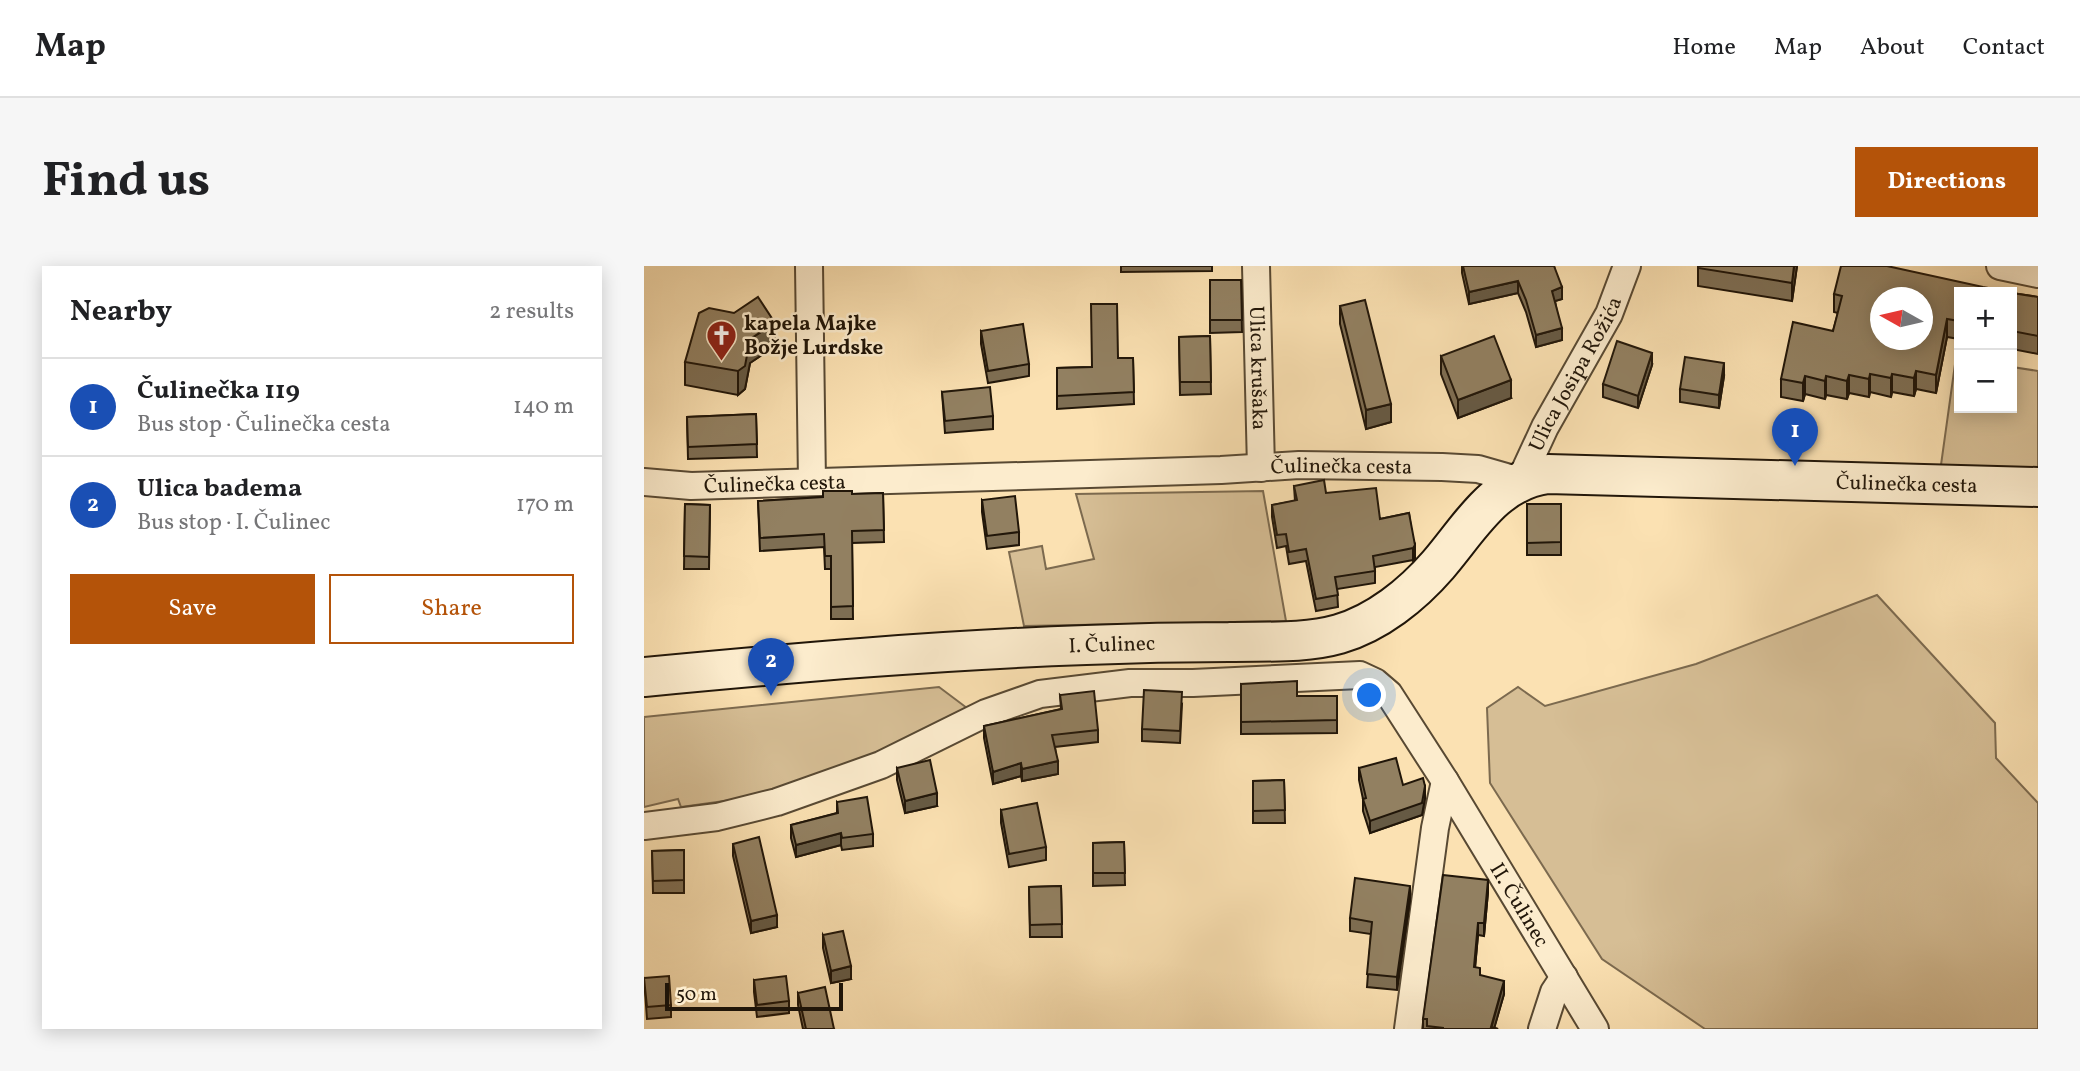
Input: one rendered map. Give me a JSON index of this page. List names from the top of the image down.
{
  "streets": {
    "street": [
      "Ulica krušaka",
      "Ulica Josipa Rožića",
      "Čulinečka cesta",
      "I. Čulinec",
      "II. Čulinec"
    ]
  },
  "crossings": [
    ["Ulica krušaka", "Čulinečka cesta"],
    ["Ulica Josipa Rožića", "Čulinečka cesta"],
    ["Ulica Josipa Rožića", "I. Čulinec"],
    ["Čulinečka cesta", "I. Čulinec"],
    ["I. Čulinec", "II. Čulinec"]
  ],
  "places": {
    "church": ["kapela Majke Božje Lurdske"]
  },
  "scale_bar": "50 m",
  "north": "left",
  "page": {
    "header": "Map",
    "nav": [
      "Home",
      "Map",
      "About",
      "Contact"
    ],
    "buttons": [
      "Directions",
      ["Save", "Share"]
    ],
    "title": "Find us",
    "heading": ["Nearby", "2 results"],
    "map_buttons": ["+", "−"],
    "list": [
      {
        "mark": "1",
        "name": "Čulinečka 119",
        "note": "Bus stop · Čulinečka cesta",
        "value": "140 m"
      },
      {
        "mark": "2",
        "name": "Ulica badema",
        "note": "Bus stop · I. Čulinec",
        "value": "170 m"
      }
    ],
    "pins": ["1", "2"],
    "scale": "50 m"
  }
}
